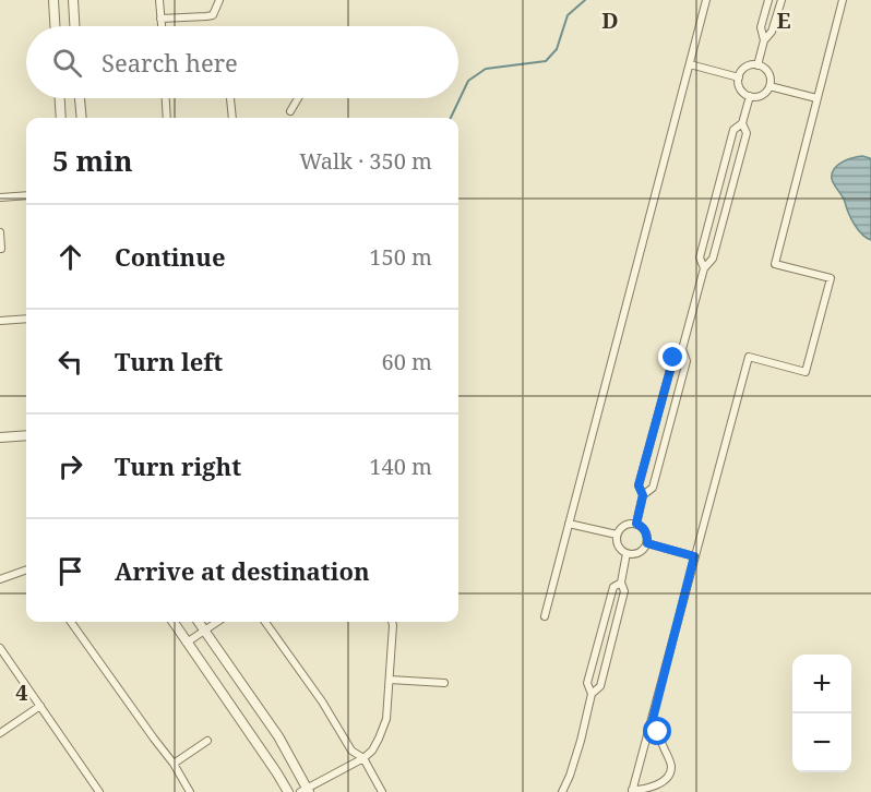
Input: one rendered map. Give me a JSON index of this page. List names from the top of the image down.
{
  "page": {
    "search": "Search here",
    "heading": ["5 min", "Walk · 350 m"],
    "list": [
      ["Continue", "150 m"],
      ["Turn left", "60 m"],
      ["Turn right", "140 m"],
      "Arrive at destination"
    ],
    "map_buttons": ["+", "−"]
  },
  "grid": {
    "columns": ["D", "E"],
    "rows": ["4"]
  }
}
